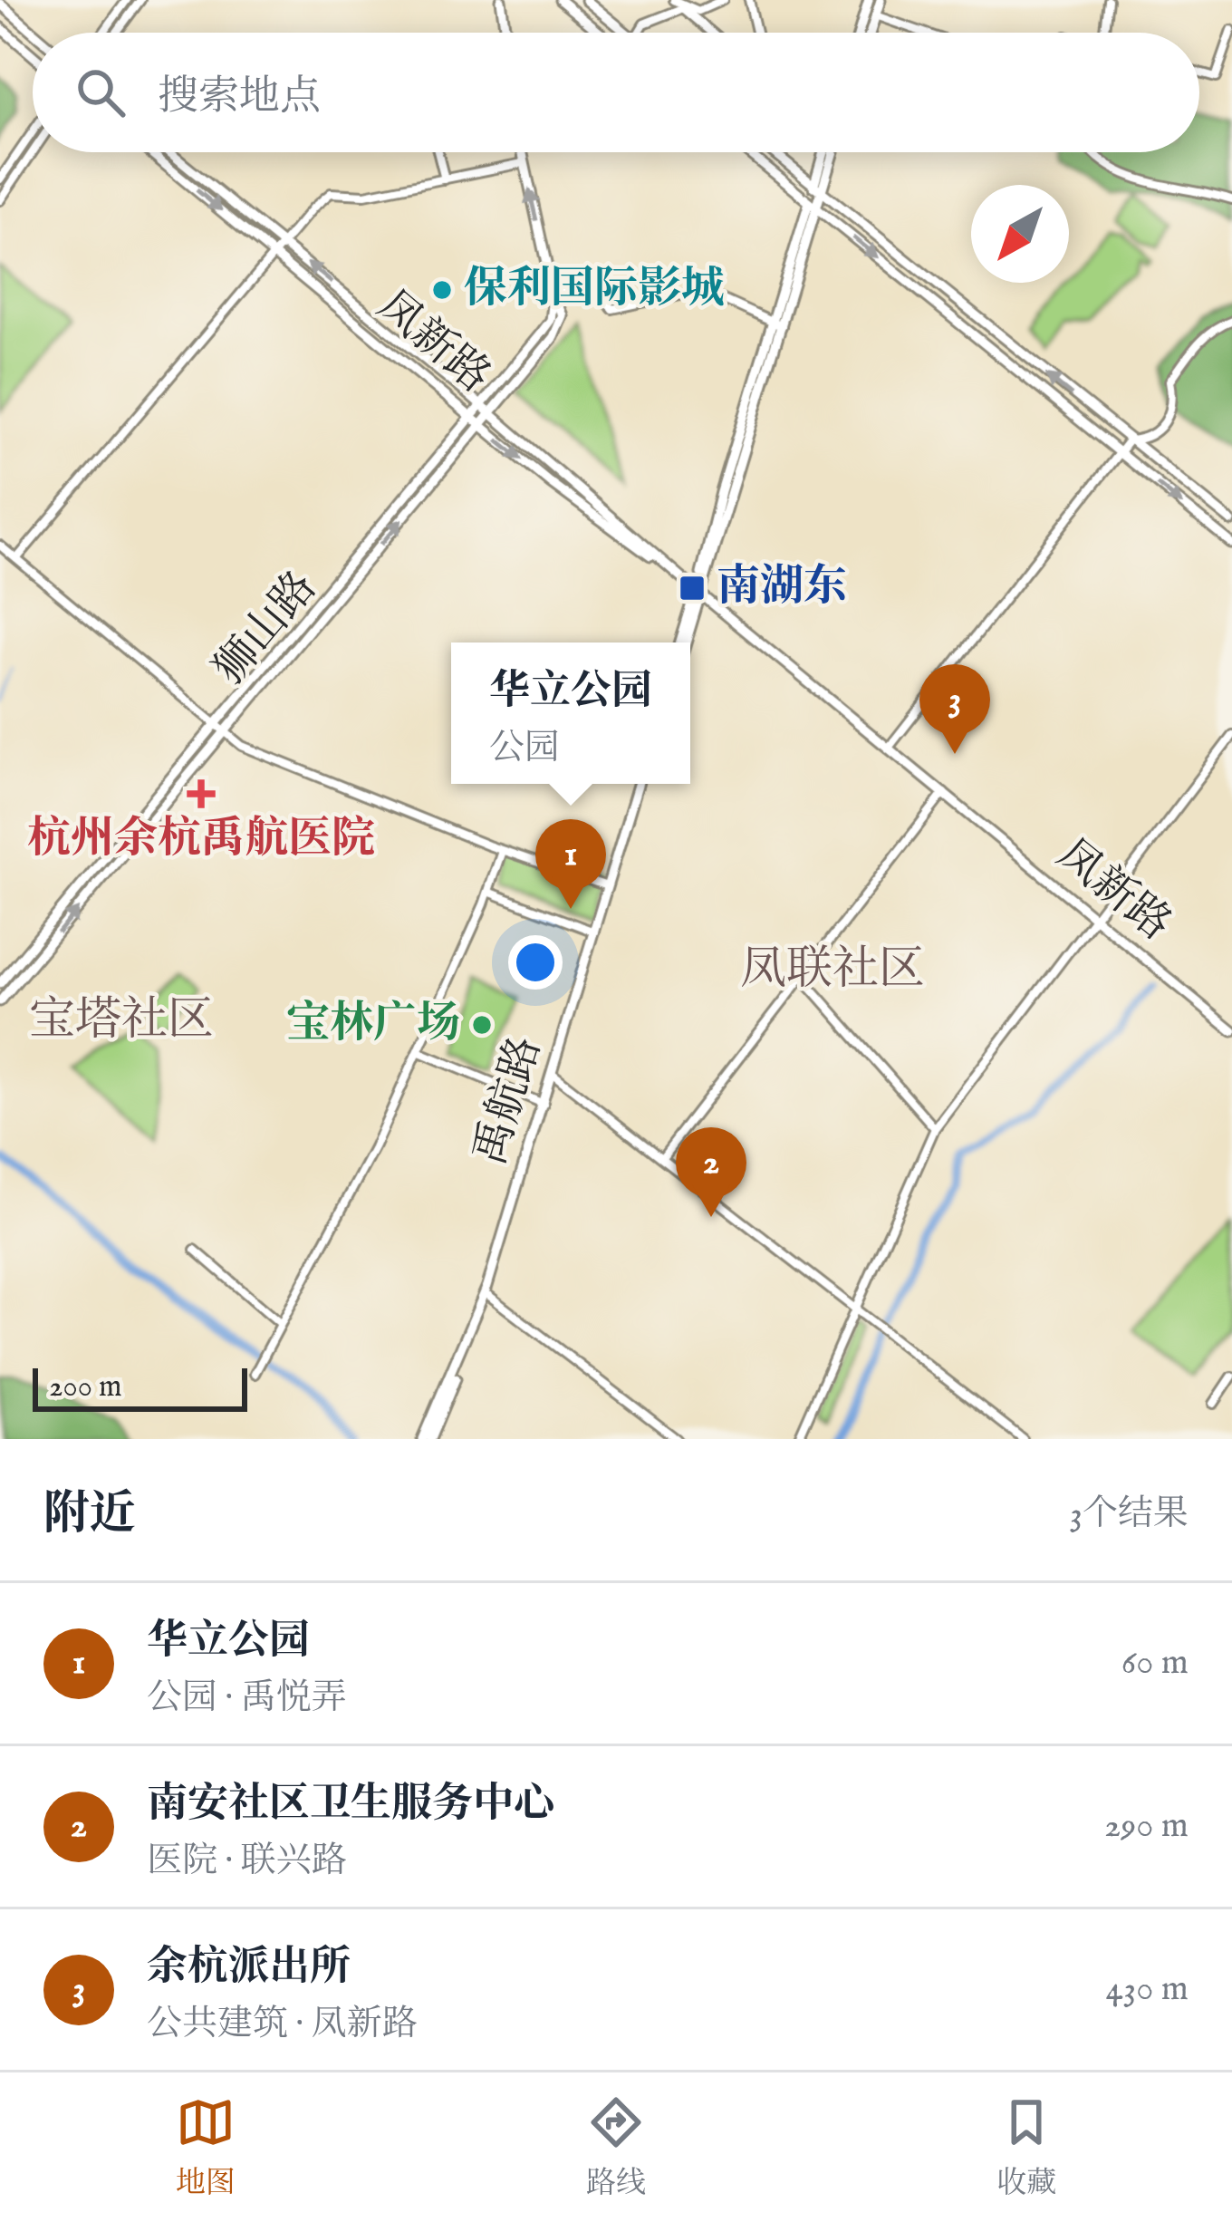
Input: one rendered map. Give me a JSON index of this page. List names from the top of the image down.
{
  "streets": {
    "main road": ["凤新路", "狮山路", "禹航路"]
  },
  "crossings": [
    ["凤新路", "狮山路"]
  ],
  "districts": ["凤联社区", "宝塔社区"],
  "places": {
    "other": ["保利国际影城", "宝林广场"],
    "transit": ["南湖东"],
    "health": ["杭州余杭禹航医院"]
  },
  "scale_bar": "200 m",
  "north": "bottom left",
  "page": {
    "search": "搜索地点",
    "popup": ["华立公园", "公园"],
    "pins": ["3", "1", "2"],
    "scale": "200 m",
    "heading": ["附近", "3个结果"],
    "list": [
      {
        "mark": "1",
        "name": "华立公园",
        "note": "公园 · 禹悦弄",
        "value": "60 m"
      },
      {
        "mark": "2",
        "name": "南安社区卫生服务中心",
        "note": "医院 · 联兴路",
        "value": "290 m"
      },
      {
        "mark": "3",
        "name": "余杭派出所",
        "note": "公共建筑 · 凤新路",
        "value": "430 m"
      }
    ],
    "nav": ["地图", "路线", "收藏"]
  }
}
